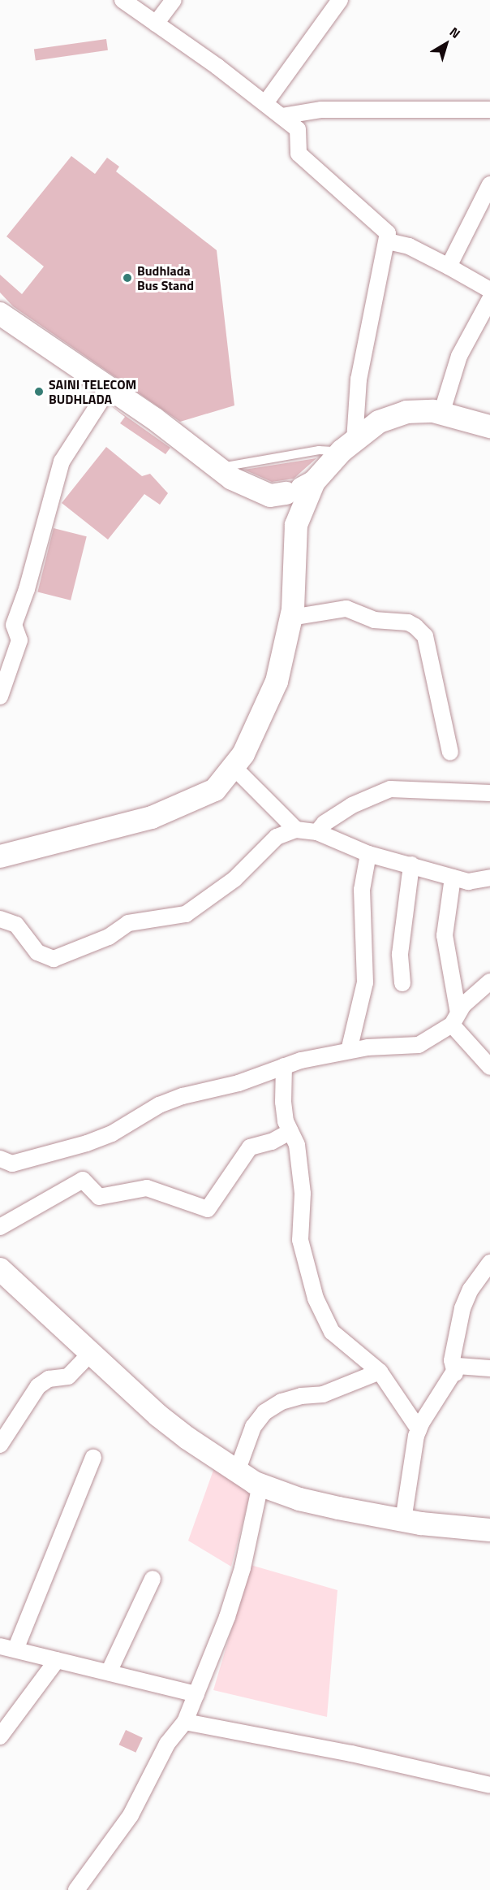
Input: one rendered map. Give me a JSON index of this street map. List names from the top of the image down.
{
  "places": ["Budhlada Bus Stand", "SAINI TELECOM BUDHLADA"],
  "north": "top right"
}
